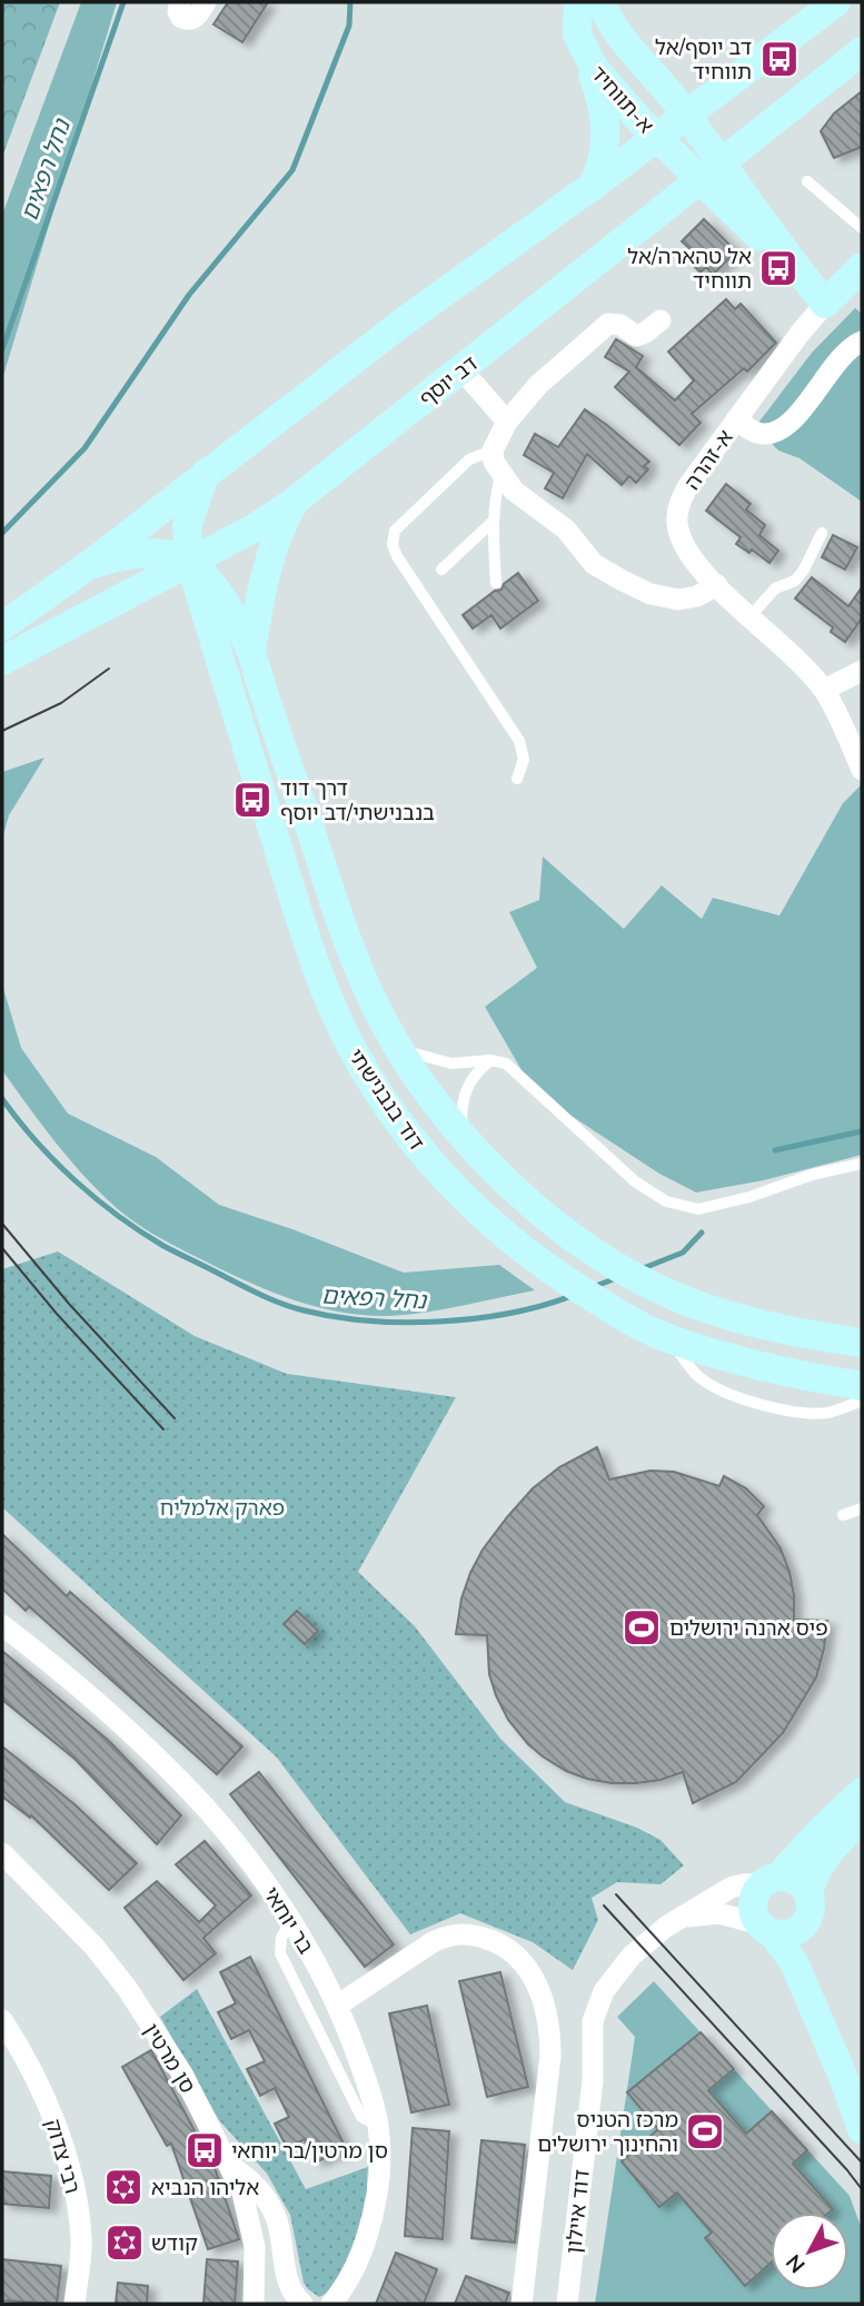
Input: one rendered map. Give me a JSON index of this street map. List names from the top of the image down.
{
  "streets": {
    "main road": [
      "א-תווחיד",
      "דב יוסף",
      "א-זהרה",
      "דוד בנבנישתי"
    ],
    "street": [
      "בר יוחאי",
      "סן מרטין",
      "רבי צדוק",
      "דוד איילון"
    ]
  },
  "crossings": [
    ["א-תווחיד", "דב יוסף"],
    ["דב יוסף", "דוד בנבנישתי"]
  ],
  "water": ["נחל רפאים"],
  "parks": ["פארק אלמליח"],
  "places": {
    "bus stop": [
      "דב יוסף/אל תווחיד",
      "אל טהארה/אל תווחיד",
      "דרך דוד בנבנישתי/דב יוסף",
      "סן מרטין/בר יוחאי"
    ],
    "sports": ["פיס ארנה ירושלים", "מרכז הטניס והחינוך ירושלים"],
    "synagogue": ["אליהו הנביא", "קודש"]
  },
  "north": "bottom left"
}
